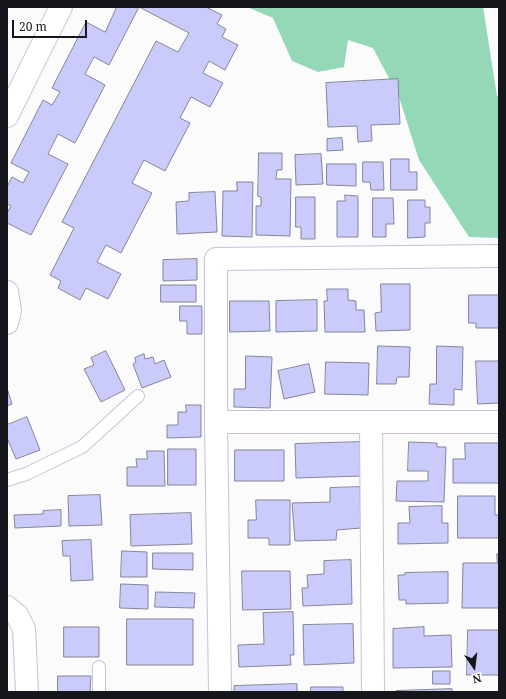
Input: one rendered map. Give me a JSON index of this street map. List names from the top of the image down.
{
  "scale_bar": "20 m",
  "north": "bottom"
}
